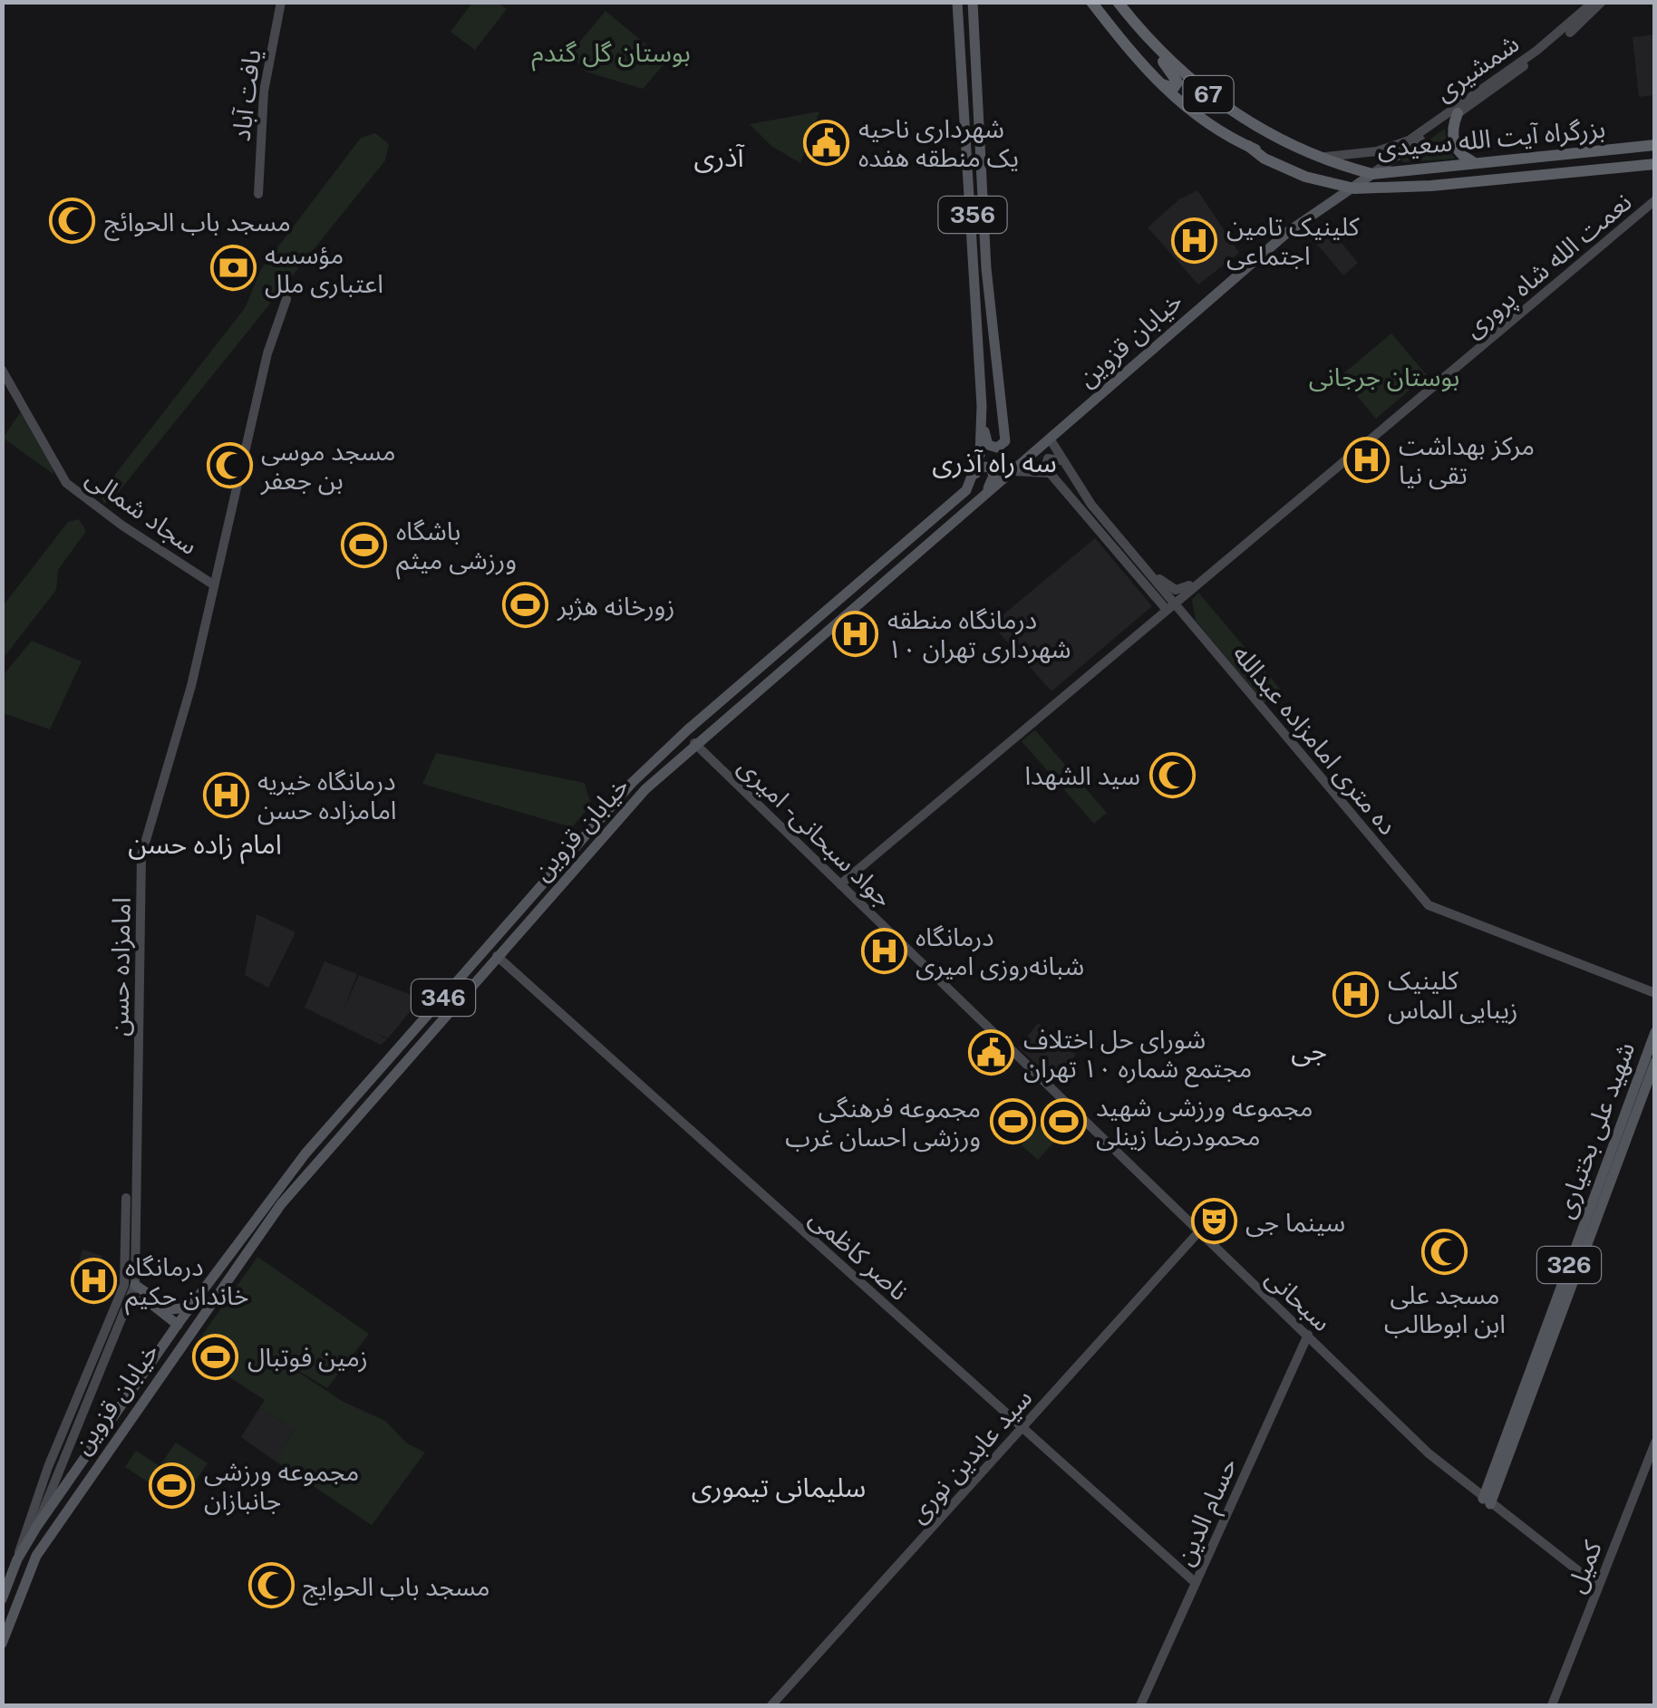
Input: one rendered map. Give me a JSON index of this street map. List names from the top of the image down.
{
  "streets": {
    "highway": ["67", "بزرگراه آیت الله سعیدی"],
    "main road": [
      "شمشیری",
      "یافت آباد",
      "356",
      "نعمت الله شاه پروری",
      "خیابان قزوین",
      "سجاد شمالی",
      "ده متری امامزاده عبدالله",
      "جواد سبحانی - امیری",
      "امامزاده حسن",
      "346",
      "شهید علی بختیاری",
      "ناصر کاظمی",
      "326",
      "سبحانی",
      "سید عابدین نوری",
      "حسام الدین",
      "کمیل"
    ]
  },
  "crossings": [
    ["شمشیری", "بزرگراه آیت الله سعیدی"],
    ["شمشیری", "خیابان قزوین"],
    ["بزرگراه آیت الله سعیدی", "خیابان قزوین"],
    ["356", "خیابان قزوین"],
    ["نعمت الله شاه پروری", "ده متری امامزاده عبدالله"],
    ["نعمت الله شاه پروری", "جواد سبحانی - امیری"],
    ["خیابان قزوین", "جواد سبحانی - امیری"],
    ["خیابان قزوین", "امامزاده حسن"],
    ["خیابان قزوین", "ناصر کاظمی"],
    ["سجاد شمالی", "امامزاده حسن"],
    ["جواد سبحانی - امیری", "سبحانی"],
    ["شهید علی بختیاری", "سبحانی"],
    ["ناصر کاظمی", "سید عابدین نوری"],
    ["ناصر کاظمی", "حسام الدین"],
    ["سبحانی", "سید عابدین نوری"],
    ["سبحانی", "حسام الدین"],
    ["سبحانی", "کمیل"]
  ],
  "districts": [
    "آذری",
    "سه راه آذری",
    "امام زاده حسن",
    "جی",
    "سلیمانی تیموری"
  ],
  "parks": ["بوستان گل گندم", "بوستان جرجانی"],
  "places": {
    "public building": ["شهرداری ناحیه یک منطقه هفده", "شورای حل اختلاف مجتمع شماره ۱۰ تهران"],
    "mosque": [
      "مسجد باب الحوائج",
      "مسجد موسی بن جعفر",
      "سید الشهدا",
      "مسجد علی ابن ابوطالب",
      "مسجد باب الحوایج"
    ],
    "hospital": [
      "کلینیک تامین اجتماعی",
      "مرکز بهداشت تقی نیا",
      "درمانگاه منطقه ۱۰ شهرداری تهران",
      "درمانگاه خیریه امامزاده حسن",
      "درمانگاه شبانه‌روزی امیری",
      "کلینیک زیبایی الماس",
      "درمانگاه خاندان حکیم"
    ],
    "bank": ["مؤسسه اعتباری ملل"],
    "sports": [
      "باشگاه ورزشی میثم",
      "زورخانه هژبر",
      "مجموعه ورزشی شهید محمودرضا زینلی",
      "مجموعه فرهنگی ورزشی احسان غرب",
      "زمین فوتبال",
      "مجموعه ورزشی جانبازان"
    ],
    "theatre": ["سینما جی"]
  }
}
